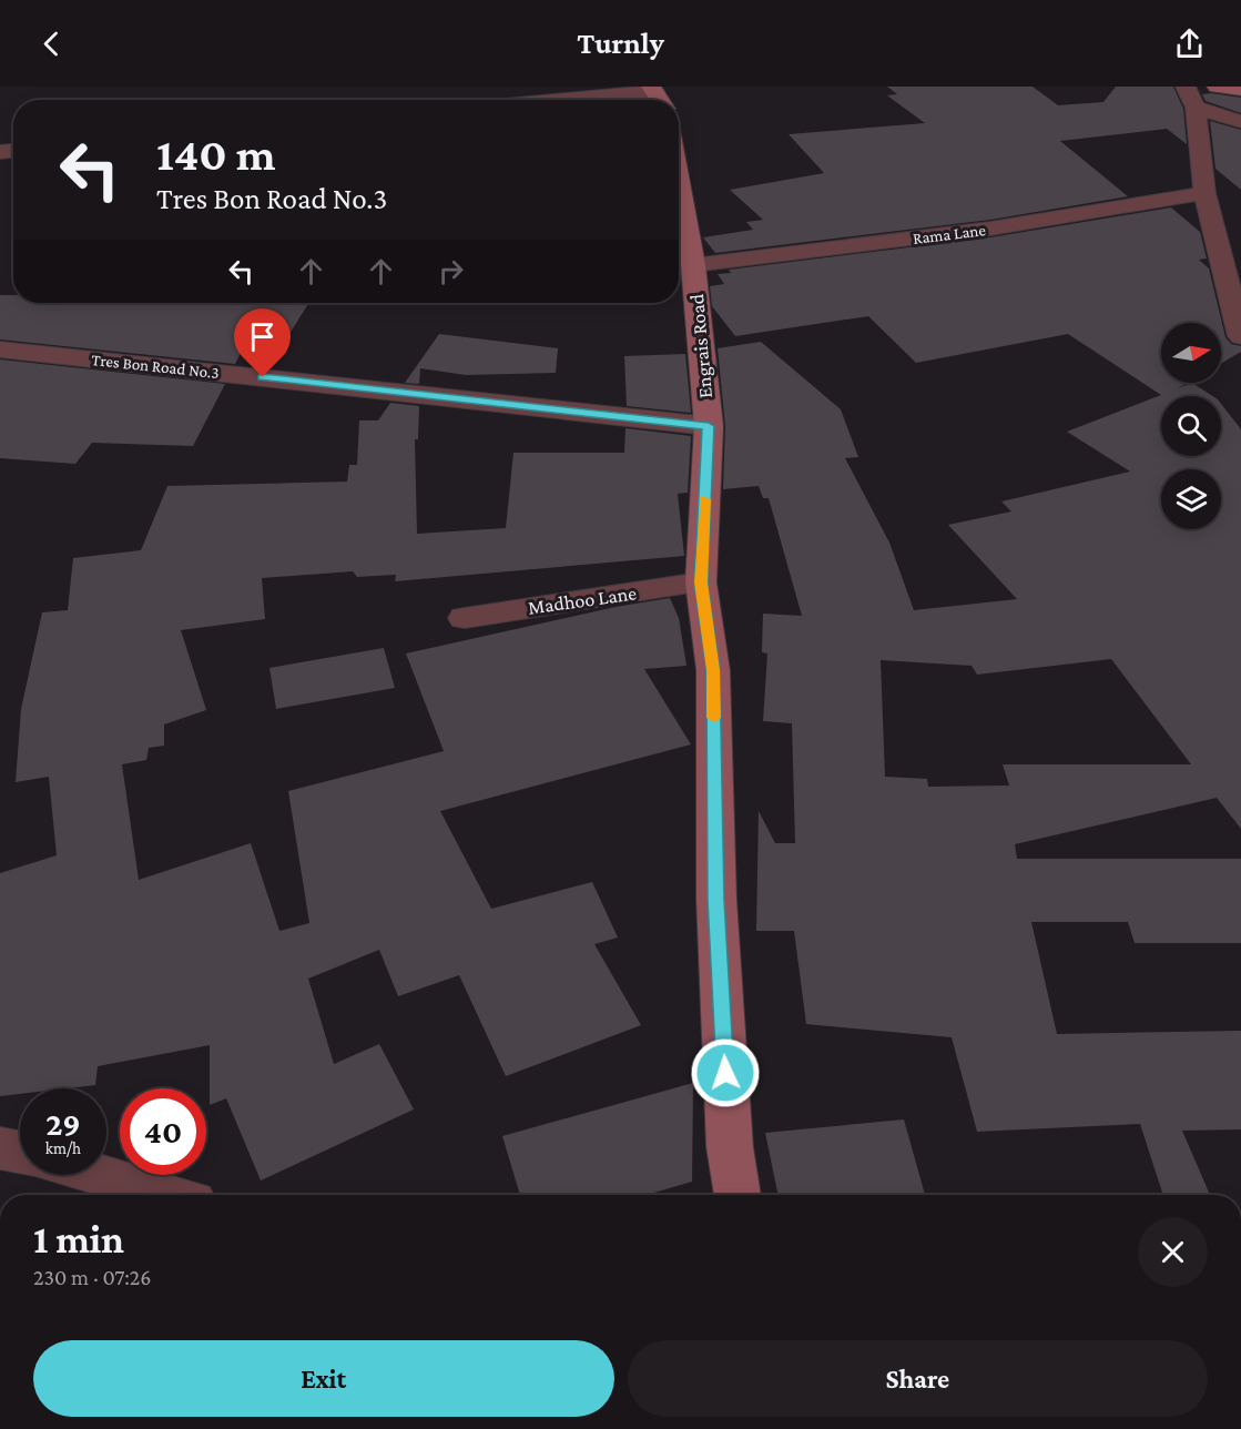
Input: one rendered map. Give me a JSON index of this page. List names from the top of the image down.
{
  "streets": {
    "street": [
      "Rama Lane",
      "Engrais Road",
      "Tres Bon Road No.3",
      "Madhoo Lane"
    ]
  },
  "crossings": [
    ["Rama Lane", "Engrais Road"],
    ["Engrais Road", "Tres Bon Road No.3"],
    ["Engrais Road", "Madhoo Lane"]
  ],
  "north": "right",
  "page": {
    "header": "Turnly",
    "turn": ["140 m", "Tres Bon Road No.3"],
    "speed": "29 km/h",
    "limit": "40",
    "heading": ["1 min", "230 m · 07:26"],
    "buttons": ["Exit", "Share"]
  }
}
